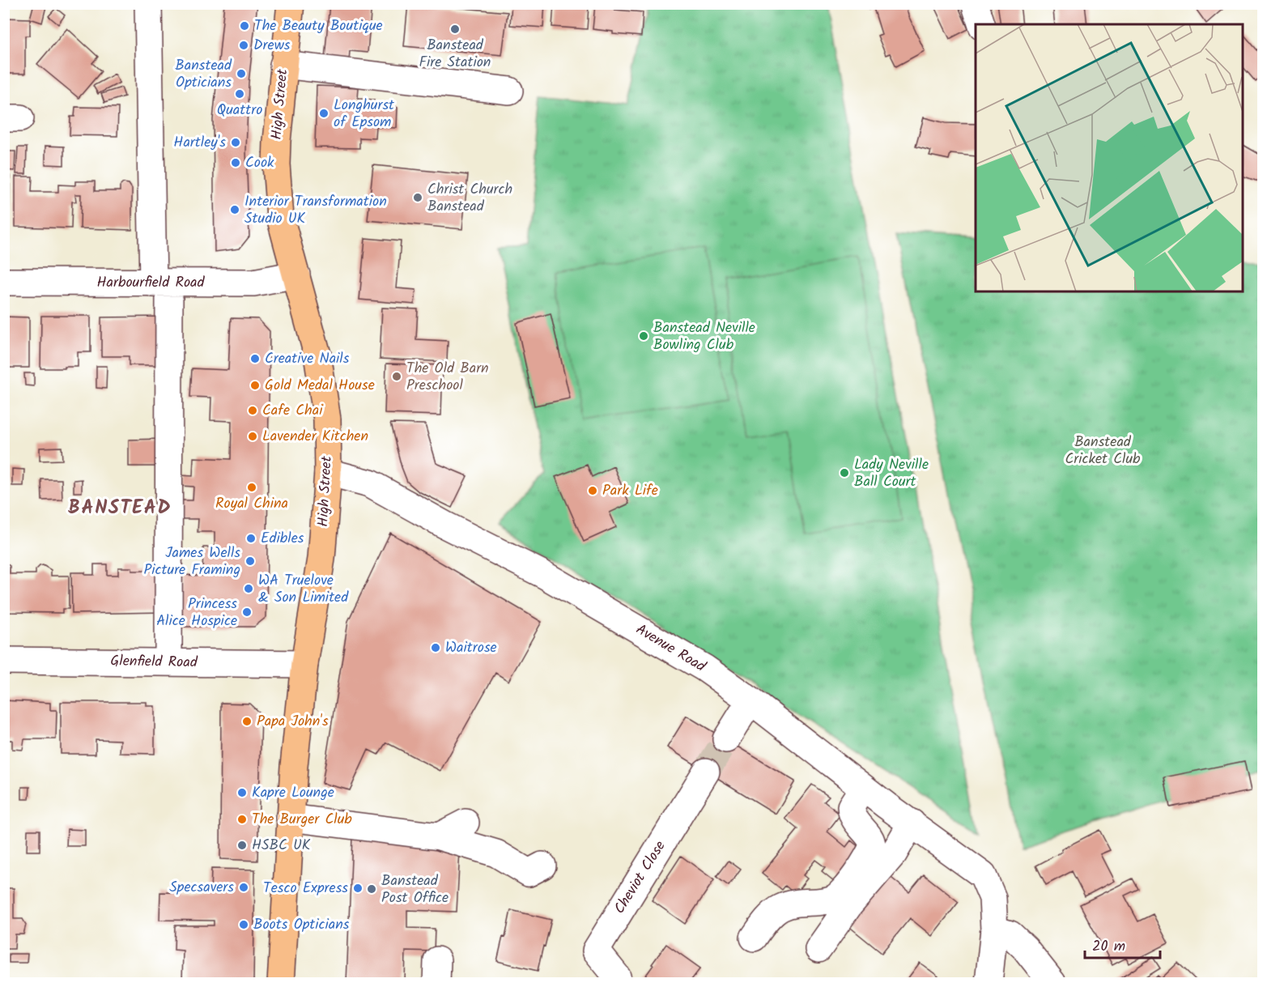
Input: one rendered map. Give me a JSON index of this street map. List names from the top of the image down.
{
  "streets": {
    "main road": ["High Street"],
    "street": [
      "Harbourfield Road",
      "Avenue Road",
      "Glenfield Road",
      "Cheviot Close"
    ]
  },
  "crossings": [
    ["High Street", "Harbourfield Road"],
    ["High Street", "Avenue Road"],
    ["High Street", "Glenfield Road"]
  ],
  "districts": ["BANSTEAD"],
  "parks": ["Banstead Cricket Club"],
  "places": [
    "The Beauty Boutique",
    "Banstead Fire Station",
    "Drews",
    "Banstead Opticians",
    "Quattro",
    "Longhurst of Epsom",
    "Hartley's",
    "Cook",
    "Christ Church Banstead",
    "Interior Transformation Studio UK",
    "Banstead Neville Bowling Club",
    "Creative Nails",
    "The Old Barn Preschool",
    "Gold Medal House",
    "Cafe Chai",
    "Lavender Kitchen",
    "Lady Neville Ball Court",
    "Royal China",
    "Park Life",
    "Edibles",
    "James Wells Picture Framing",
    "WA Truelove & Son Limited",
    "Princess Alice Hospice",
    "Waitrose",
    "Papa John's",
    "Kapre Lounge",
    "The Burger Club",
    "HSBC UK",
    "Specsavers",
    "Tesco Express",
    "Banstead Post Office",
    "Boots Opticians"
  ],
  "scale_bar": "20 m"
}
